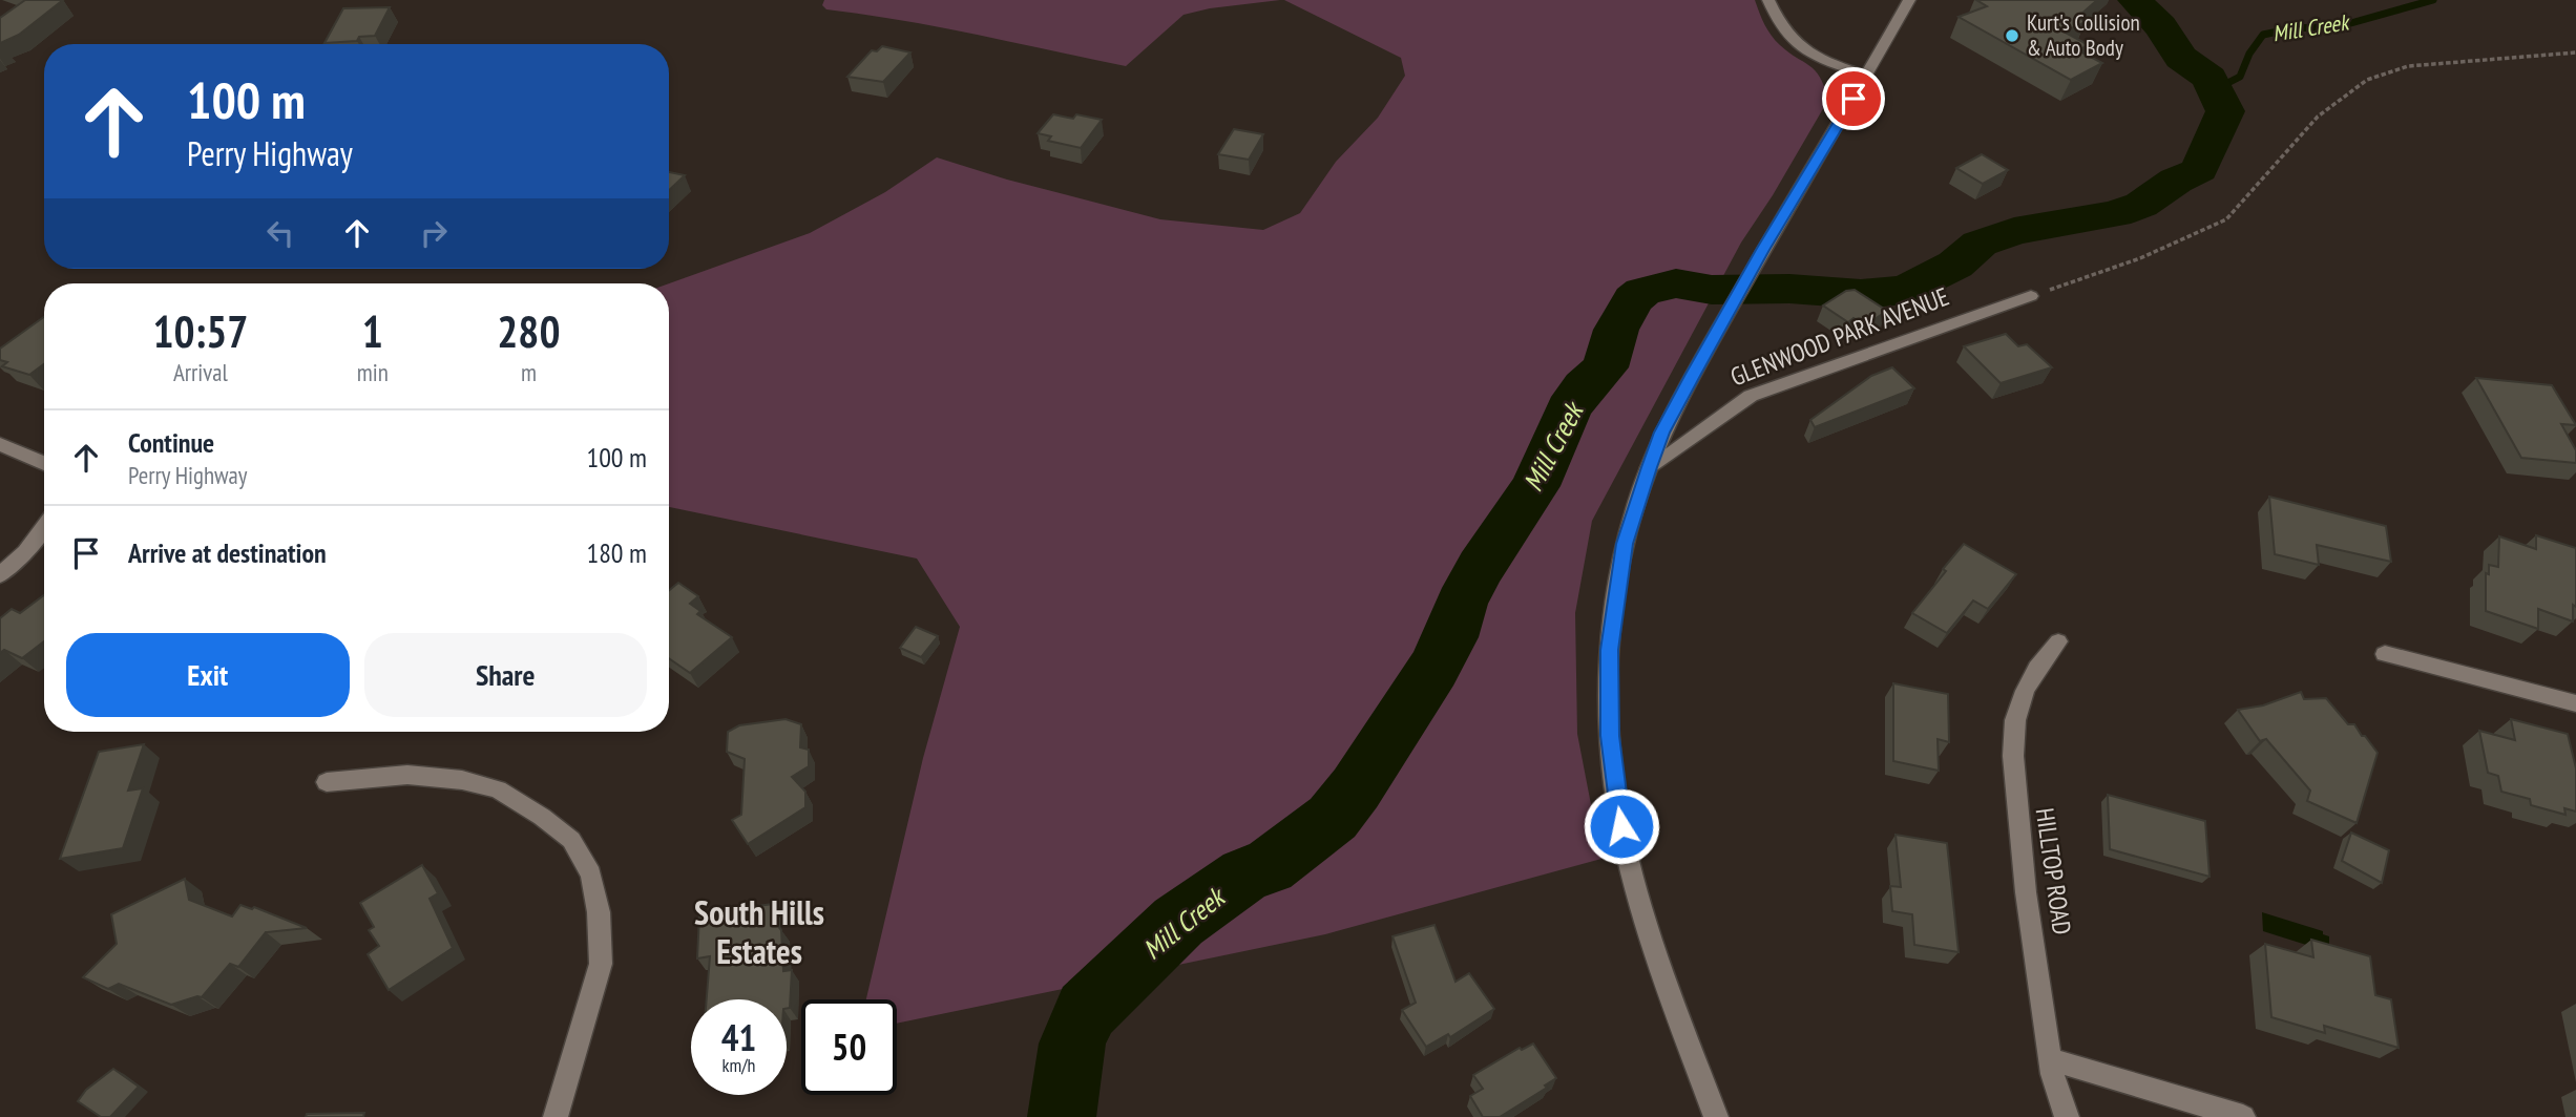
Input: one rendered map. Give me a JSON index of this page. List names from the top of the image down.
{
  "streets": {
    "street": ["GLENWOOD PARK AVENUE", "HILLTOP ROAD"]
  },
  "districts": ["South Hills Estates"],
  "water": ["Mill Creek"],
  "places": ["Kurt's Collision & Auto Body"],
  "page": {
    "turn": ["100 m", "Perry Highway"],
    "eta": [
      "10:57",
      "Arrival",
      "1",
      "min",
      "280",
      "m"
    ],
    "list": [
      {
        "name": "Continue",
        "note": "Perry Highway",
        "value": "100 m"
      },
      {
        "name": "Arrive at destination",
        "value": "180 m"
      }
    ],
    "buttons": ["Exit", "Share"],
    "speed": "41 km/h",
    "limit": "50"
  }
}
